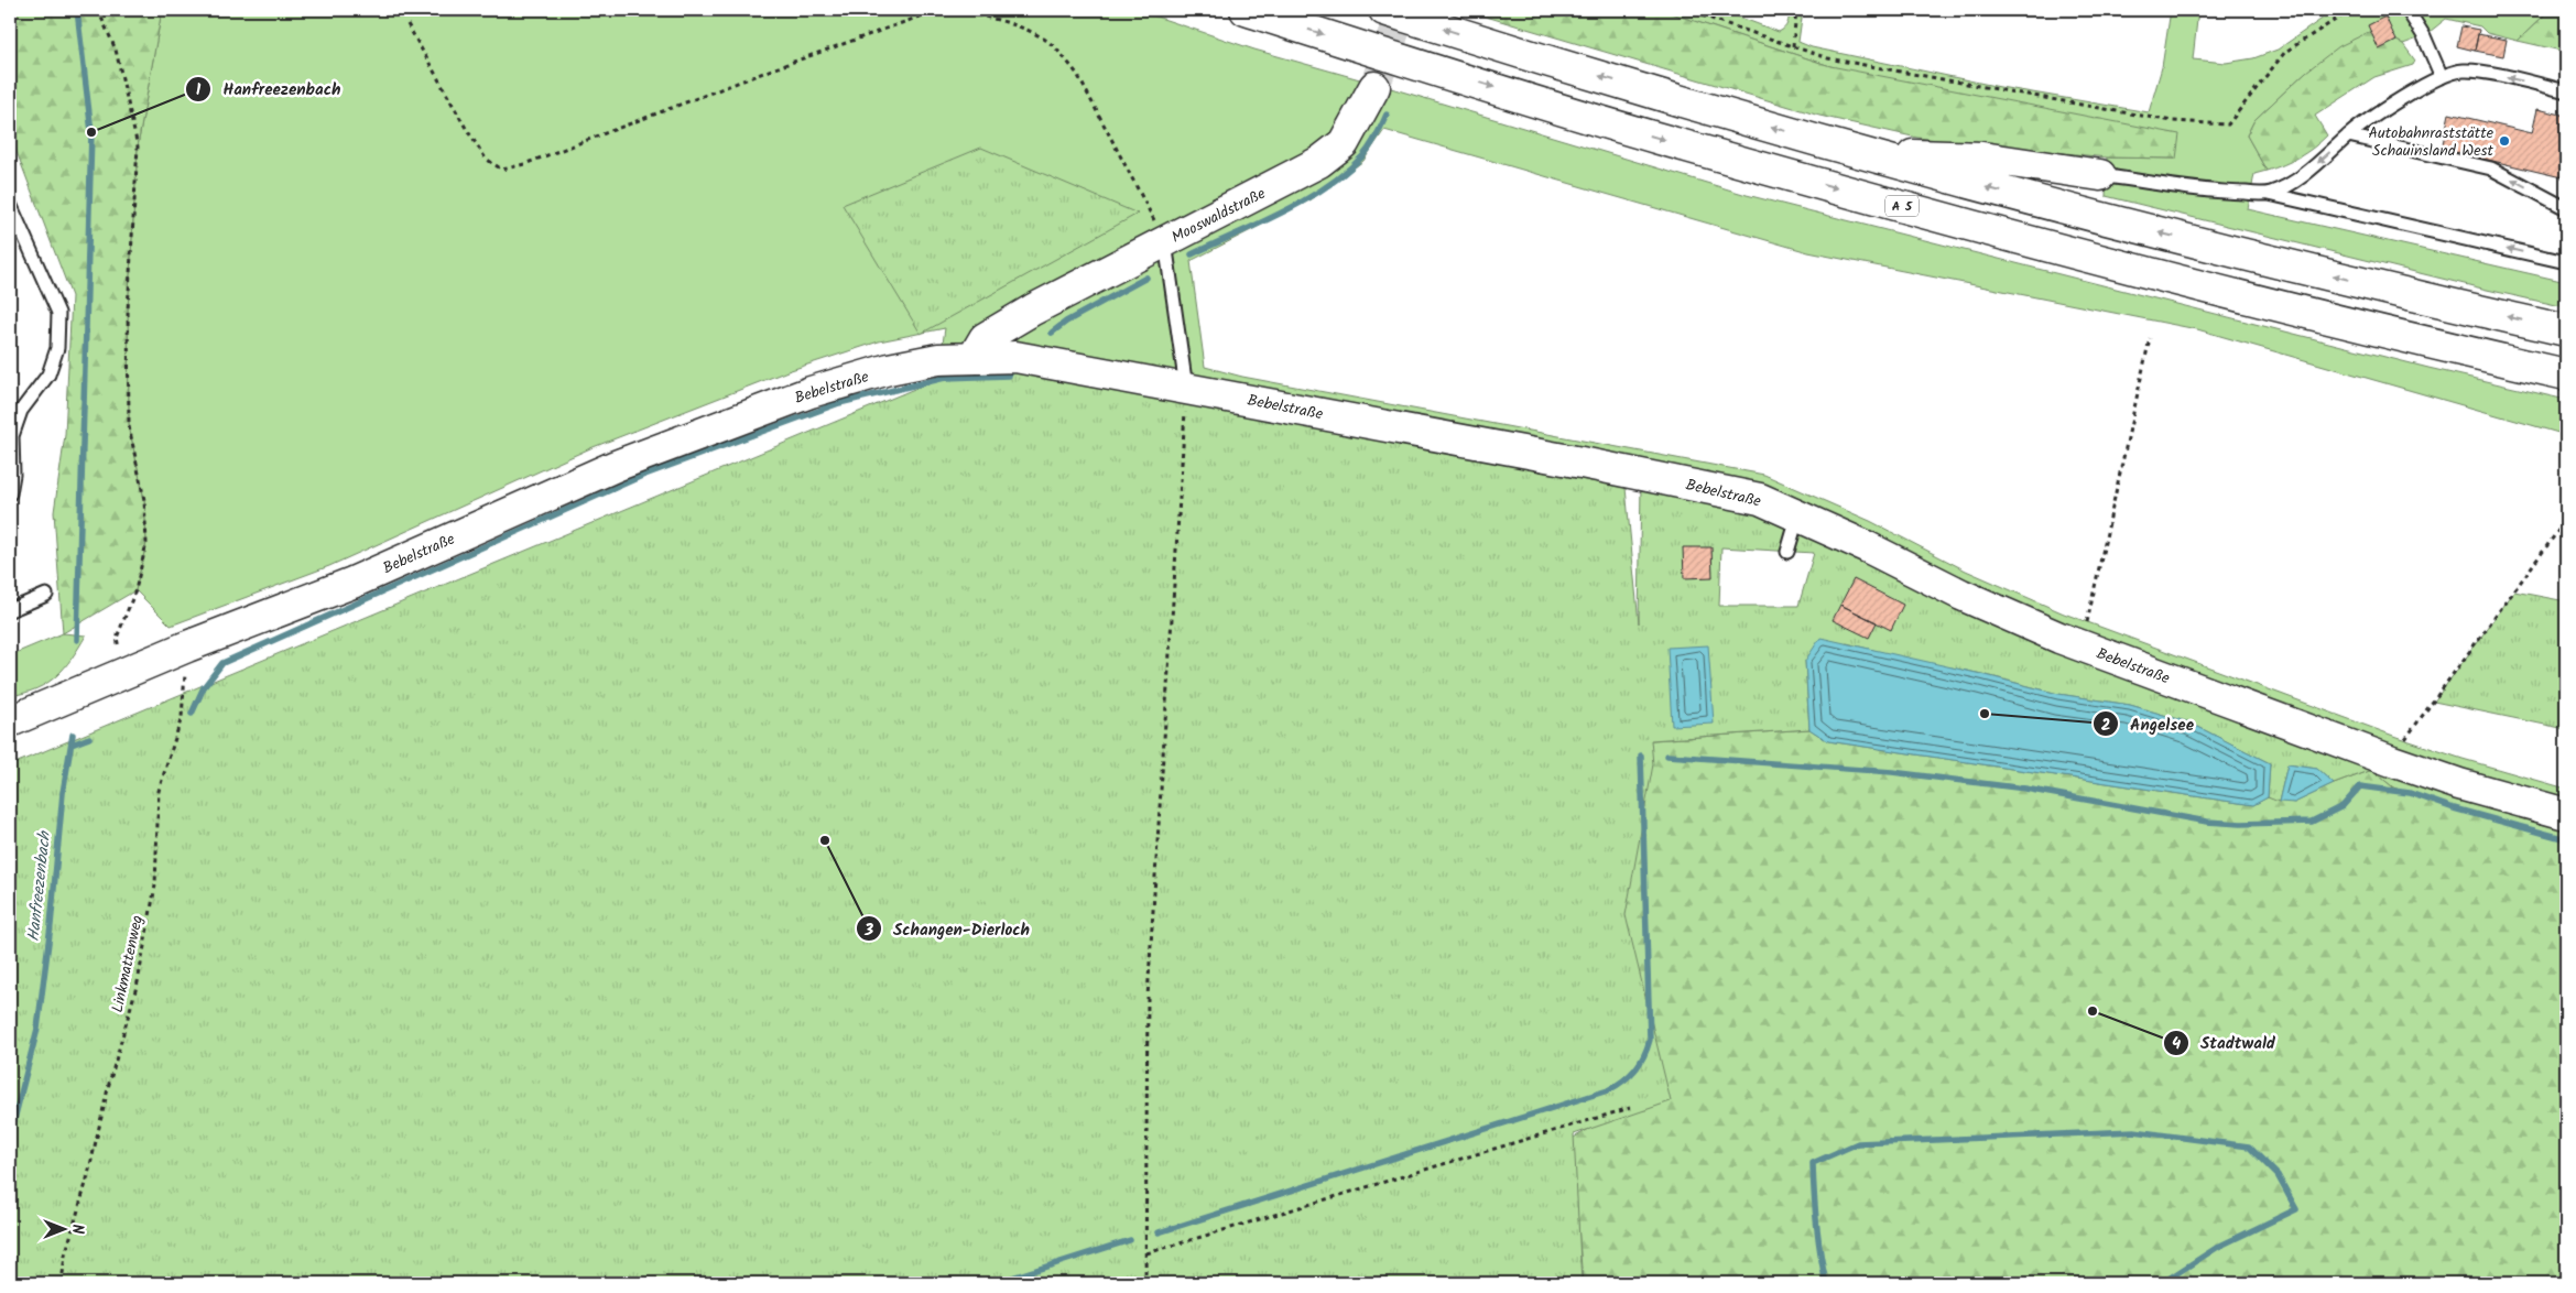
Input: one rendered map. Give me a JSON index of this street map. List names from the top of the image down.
{
  "streets": {
    "main road": ["A 5", "Mooswaldstraße", "Bebelstraße"],
    "path": ["Linkmattenweg"]
  },
  "crossings": [
    ["Mooswaldstraße", "Bebelstraße"],
    ["Bebelstraße", "Linkmattenweg"]
  ],
  "water": ["Hanfreezenbach"],
  "places": [
    "Hanfreezenbach",
    "Autobahnraststätte Schauinsland West",
    "Angelsee",
    "Schangen-Dierloch",
    "Stadtwald"
  ],
  "north": "right"
}
